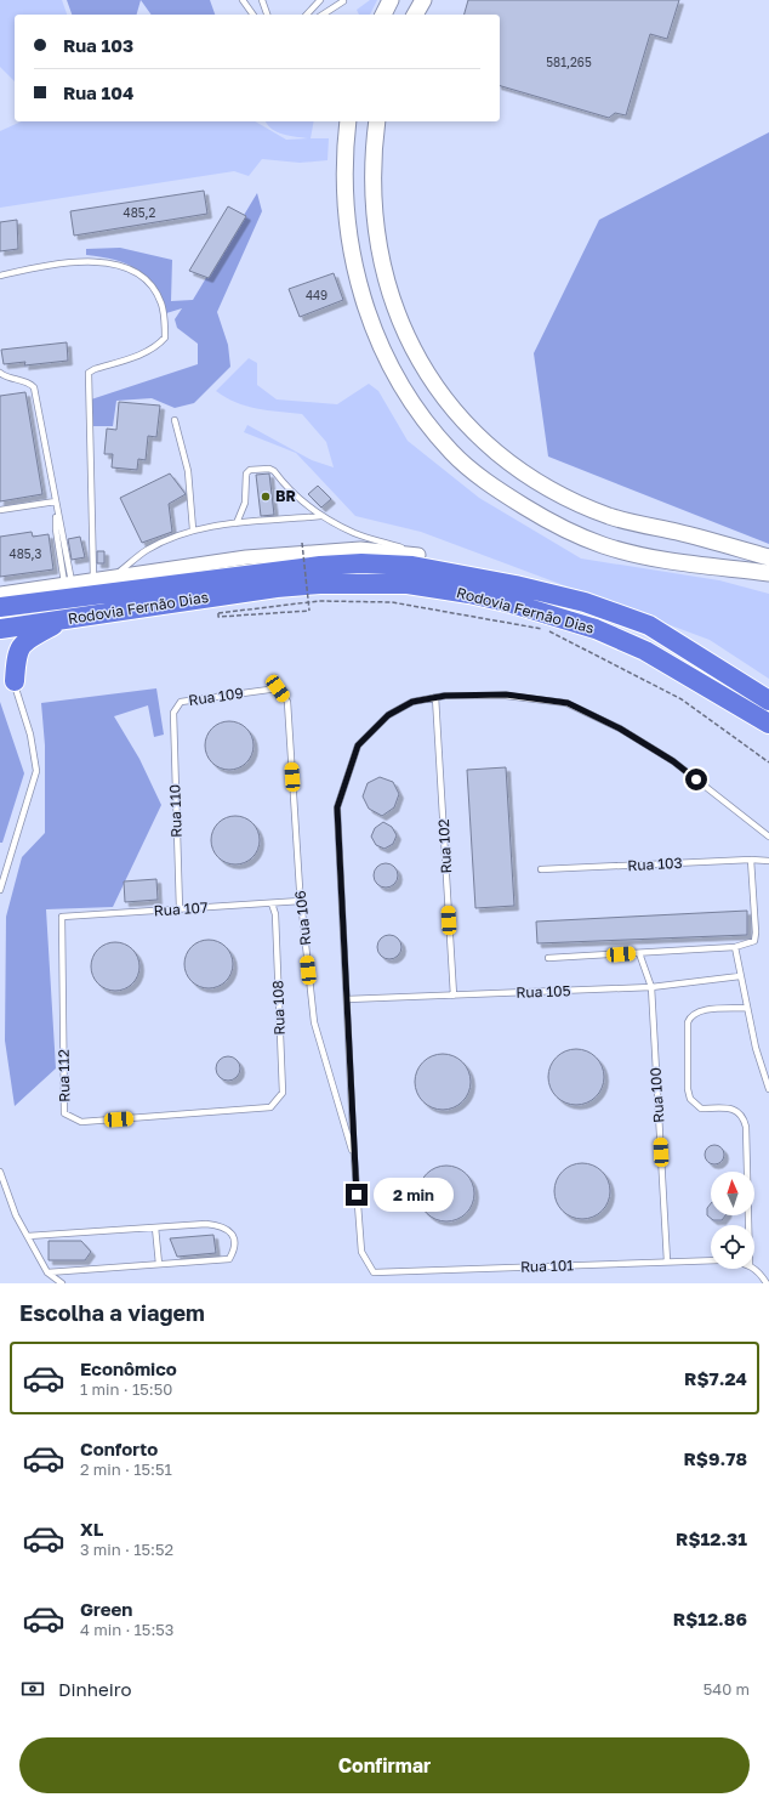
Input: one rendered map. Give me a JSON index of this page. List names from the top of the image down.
{
  "streets": {
    "highway": ["Rodovia Fernão Dias"],
    "lane": [
      "Rua 109",
      "Rua 110",
      "Rua 102",
      "Rua 103",
      "Rua 107",
      "Rua 106",
      "Rua 105",
      "Rua 108",
      "Rua 112",
      "Rua 100",
      "Rua 101"
    ]
  },
  "crossings": [
    ["Rua 109", "Rua 110"],
    ["Rua 109", "Rua 106"],
    ["Rua 110", "Rua 107"],
    ["Rua 102", "Rua 105"],
    ["Rua 107", "Rua 106"],
    ["Rua 107", "Rua 108"],
    ["Rua 107", "Rua 112"],
    ["Rua 106", "Rua 101"],
    ["Rua 105", "Rua 100"],
    ["Rua 108", "Rua 112"],
    ["Rua 100", "Rua 101"]
  ],
  "places": ["BR"],
  "house_numbers": [
    "581,265",
    "485,2",
    "449",
    "485,3"
  ],
  "north": "top",
  "page": {
    "banner": ["Rua 103", "Rua 104"],
    "bubble": "2 min",
    "heading": "Escolha a viagem",
    "list": [
      {
        "name": "Econômico",
        "note": "1 min · 15:50",
        "value": "R$7.24"
      },
      {
        "name": "Conforto",
        "note": "2 min · 15:51",
        "value": "R$9.78"
      },
      {
        "name": "XL",
        "note": "3 min · 15:52",
        "value": "R$12.31"
      },
      {
        "name": "Green",
        "note": "4 min · 15:53",
        "value": "R$12.86"
      }
    ],
    "pay": ["Dinheiro", "540 m"],
    "buttons": "Confirmar"
  }
}
